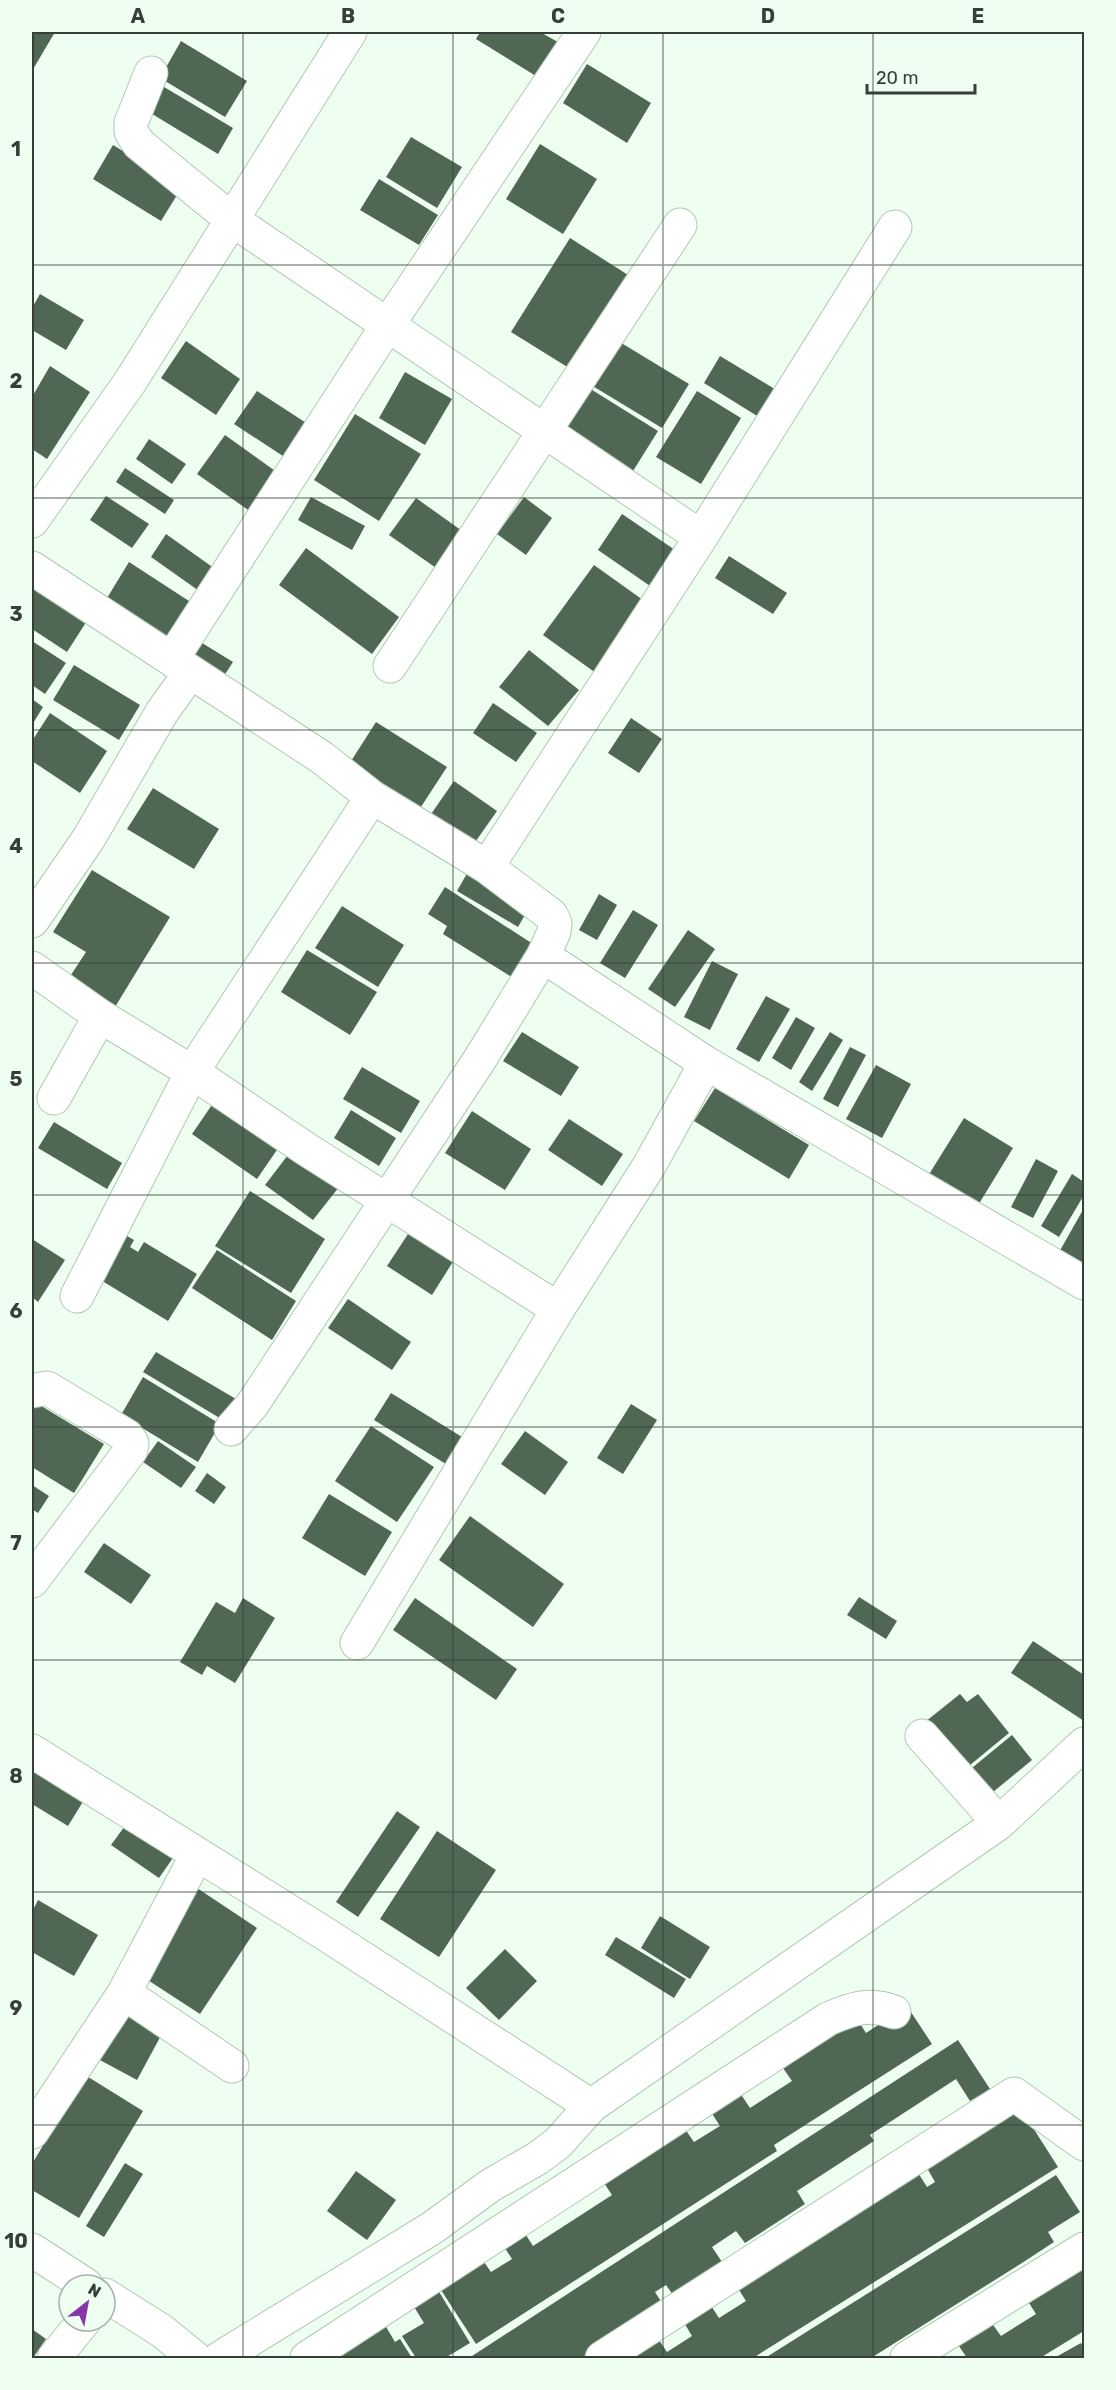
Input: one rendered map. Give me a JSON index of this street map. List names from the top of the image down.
{
  "scale_bar": "20 m",
  "north": "top right",
  "grid": {
    "columns": [
      "A",
      "B",
      "C",
      "D",
      "E"
    ],
    "rows": [
      "1",
      "2",
      "3",
      "4",
      "5",
      "6",
      "7",
      "8",
      "9",
      "10"
    ]
  }
}
